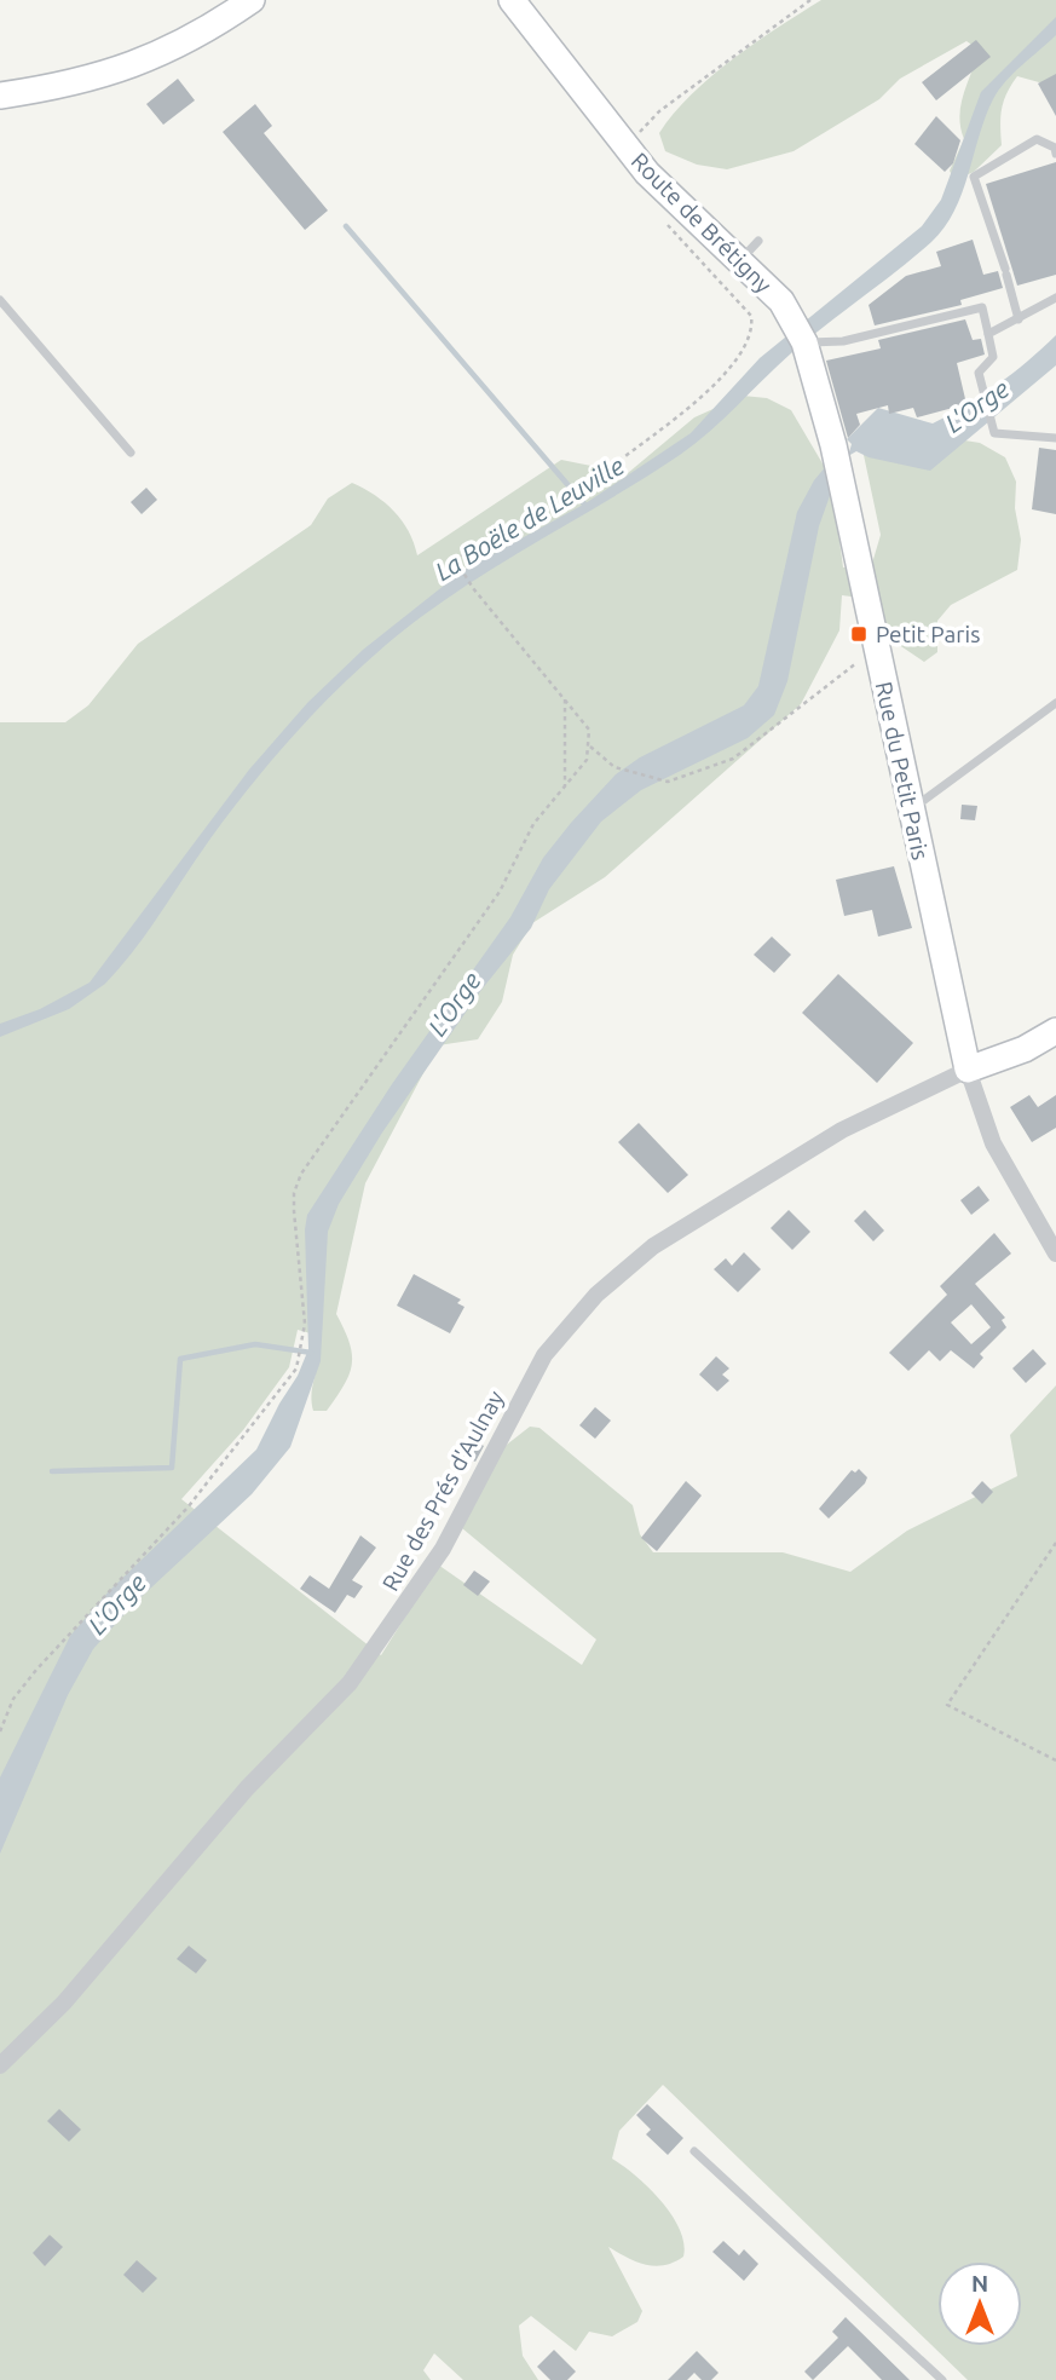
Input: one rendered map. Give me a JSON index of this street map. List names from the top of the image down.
{
  "streets": {
    "street": ["Route de Brétigny", "Rue du Petit Paris", "Rue des Prés d'Aulnay"]
  },
  "crossings": [
    ["Route de Brétigny", "Rue du Petit Paris"],
    ["Rue du Petit Paris", "Rue des Prés d'Aulnay"]
  ],
  "water": ["L'Orge", "La Boële de Leuville"],
  "places": {
    "transit": ["Petit Paris"]
  },
  "north": "top"
}
